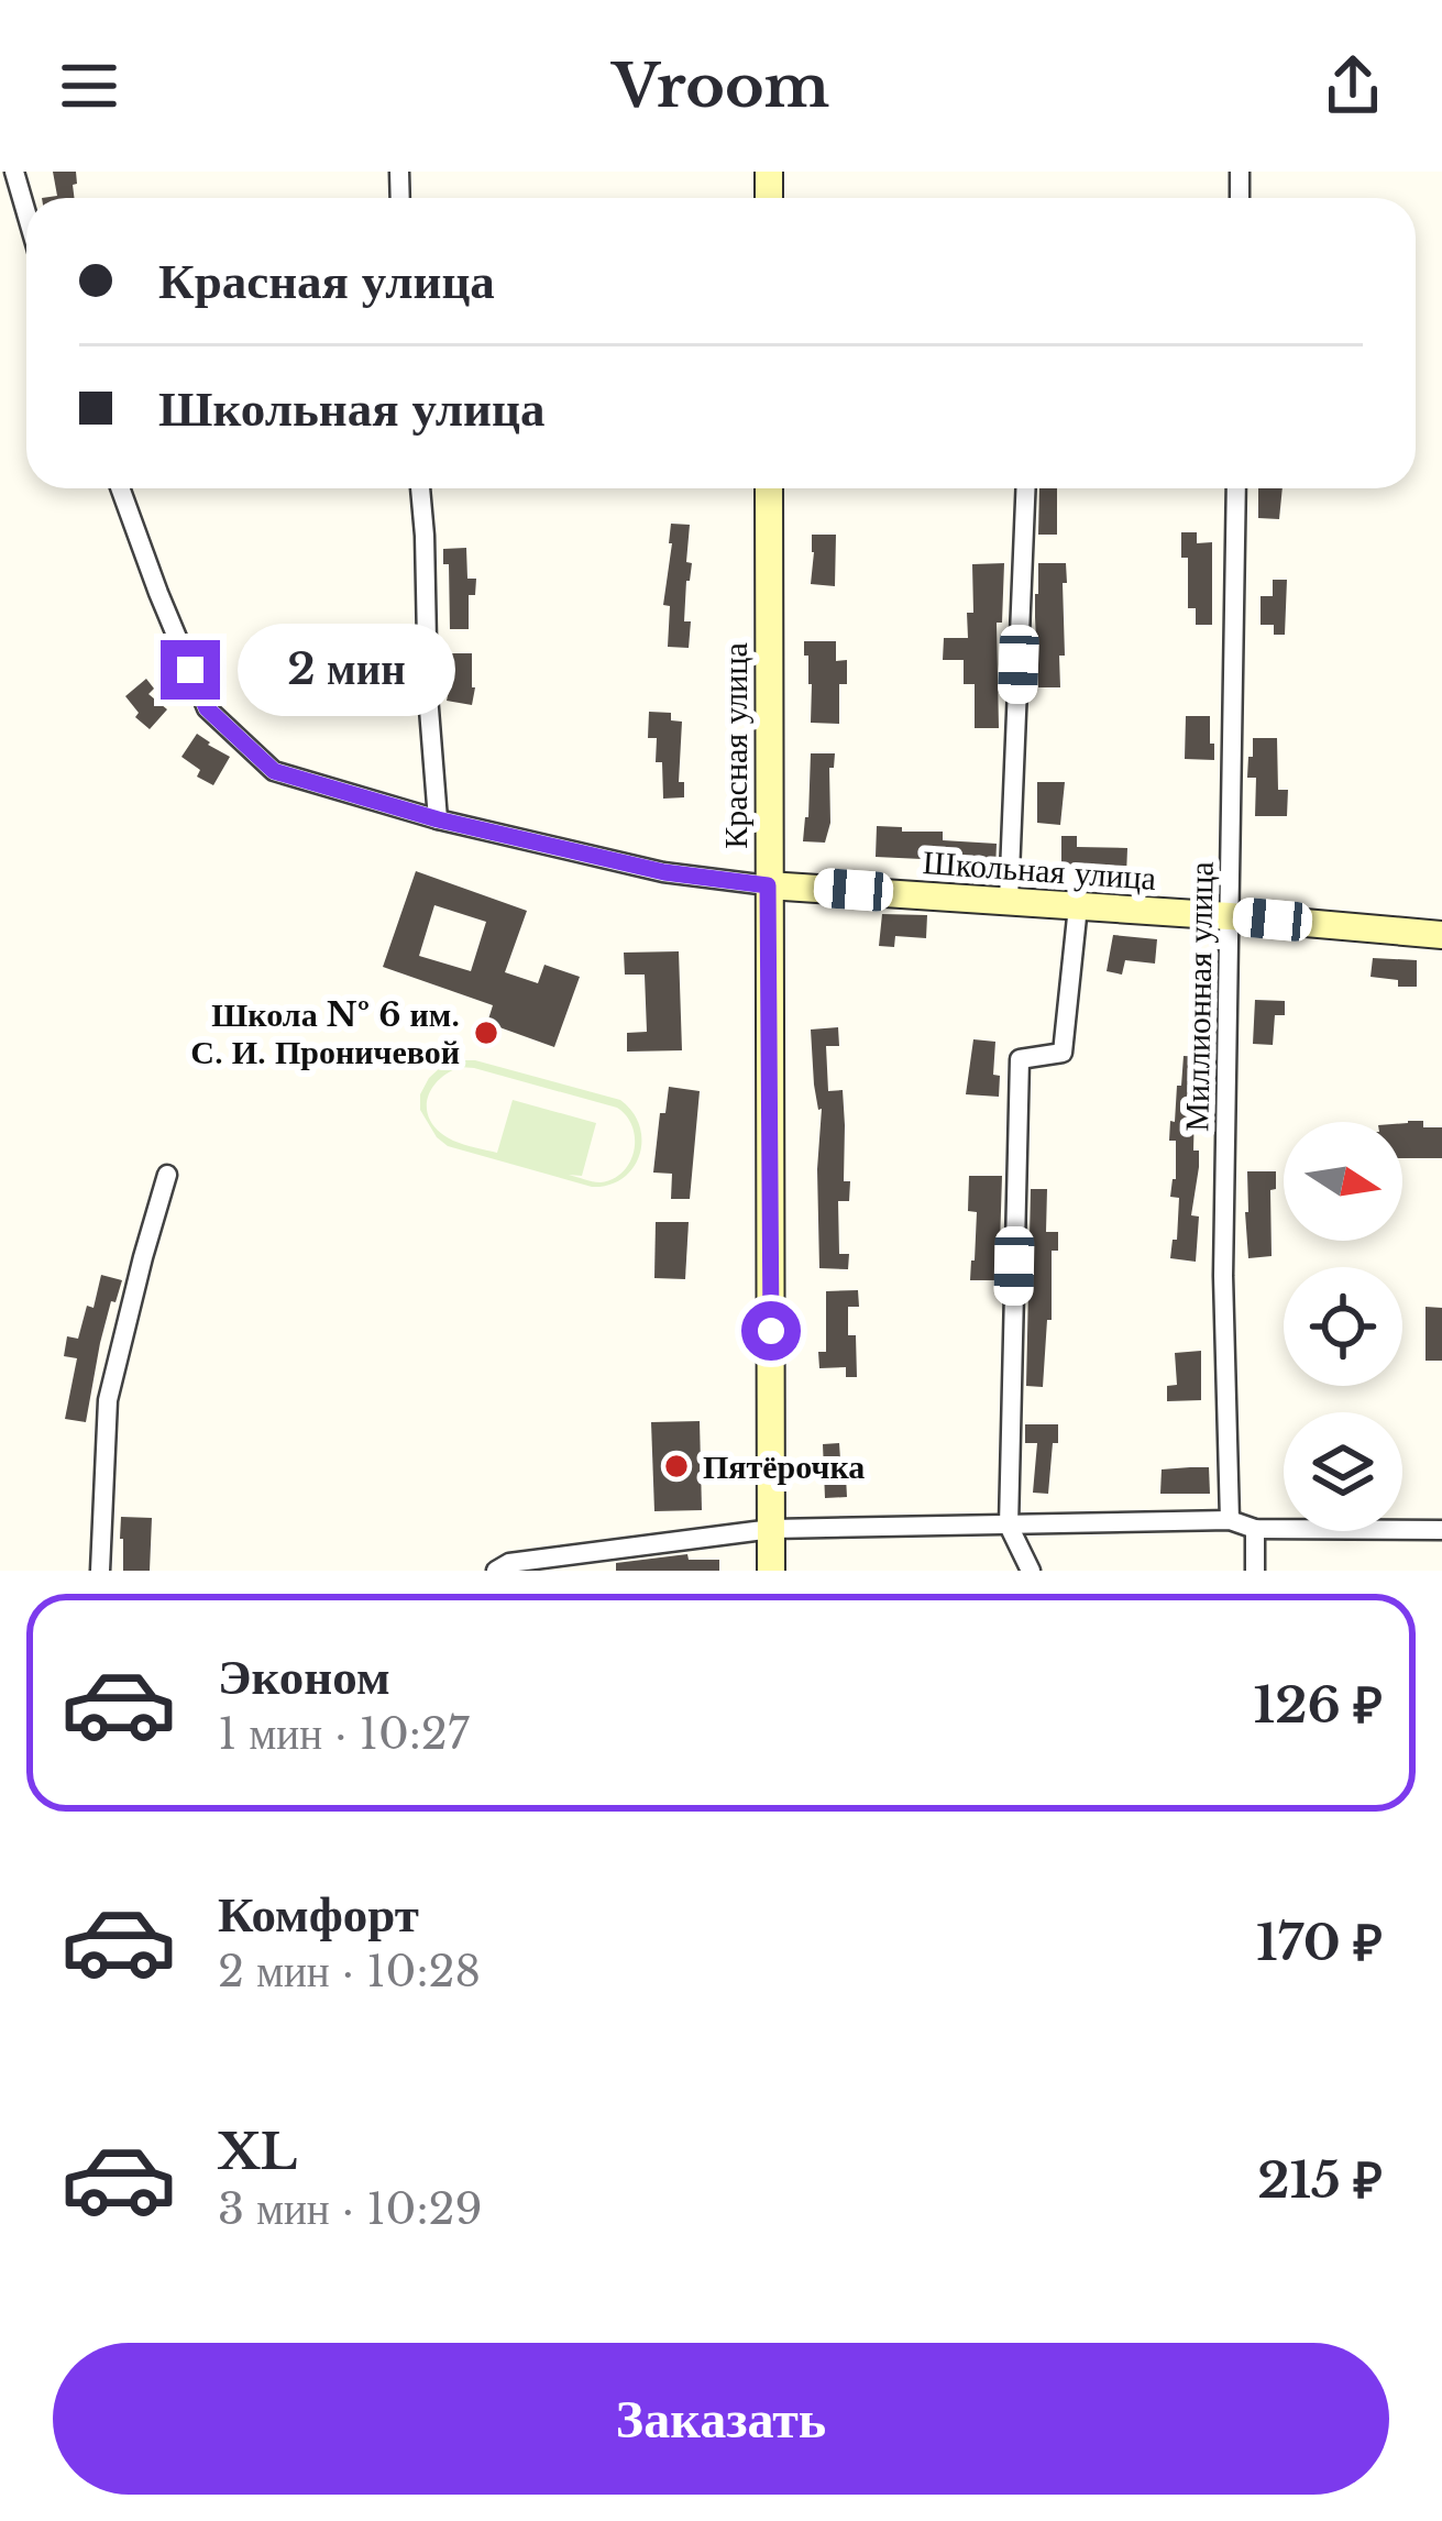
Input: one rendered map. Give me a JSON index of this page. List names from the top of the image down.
{
  "streets": {
    "main road": ["Красная улица", "Школьная улица"],
    "street": ["Миллионная улица"]
  },
  "crossings": [
    ["Красная улица", "Школьная улица"],
    ["Школьная улица", "Миллионная улица"]
  ],
  "places": ["Школа № 6 им. С. И. Проничевой", "Пятёрочка"],
  "north": "right",
  "page": {
    "header": "Vroom",
    "banner": ["Красная улица", "Школьная улица"],
    "bubble": "2 мин",
    "list": [
      {
        "name": "Эконом",
        "note": "1 мин · 10:27",
        "value": "126 ₽"
      },
      {
        "name": "Комфорт",
        "note": "2 мин · 10:28",
        "value": "170 ₽"
      },
      {
        "name": "XL",
        "note": "3 мин · 10:29",
        "value": "215 ₽"
      }
    ],
    "buttons": "Заказать"
  }
}
